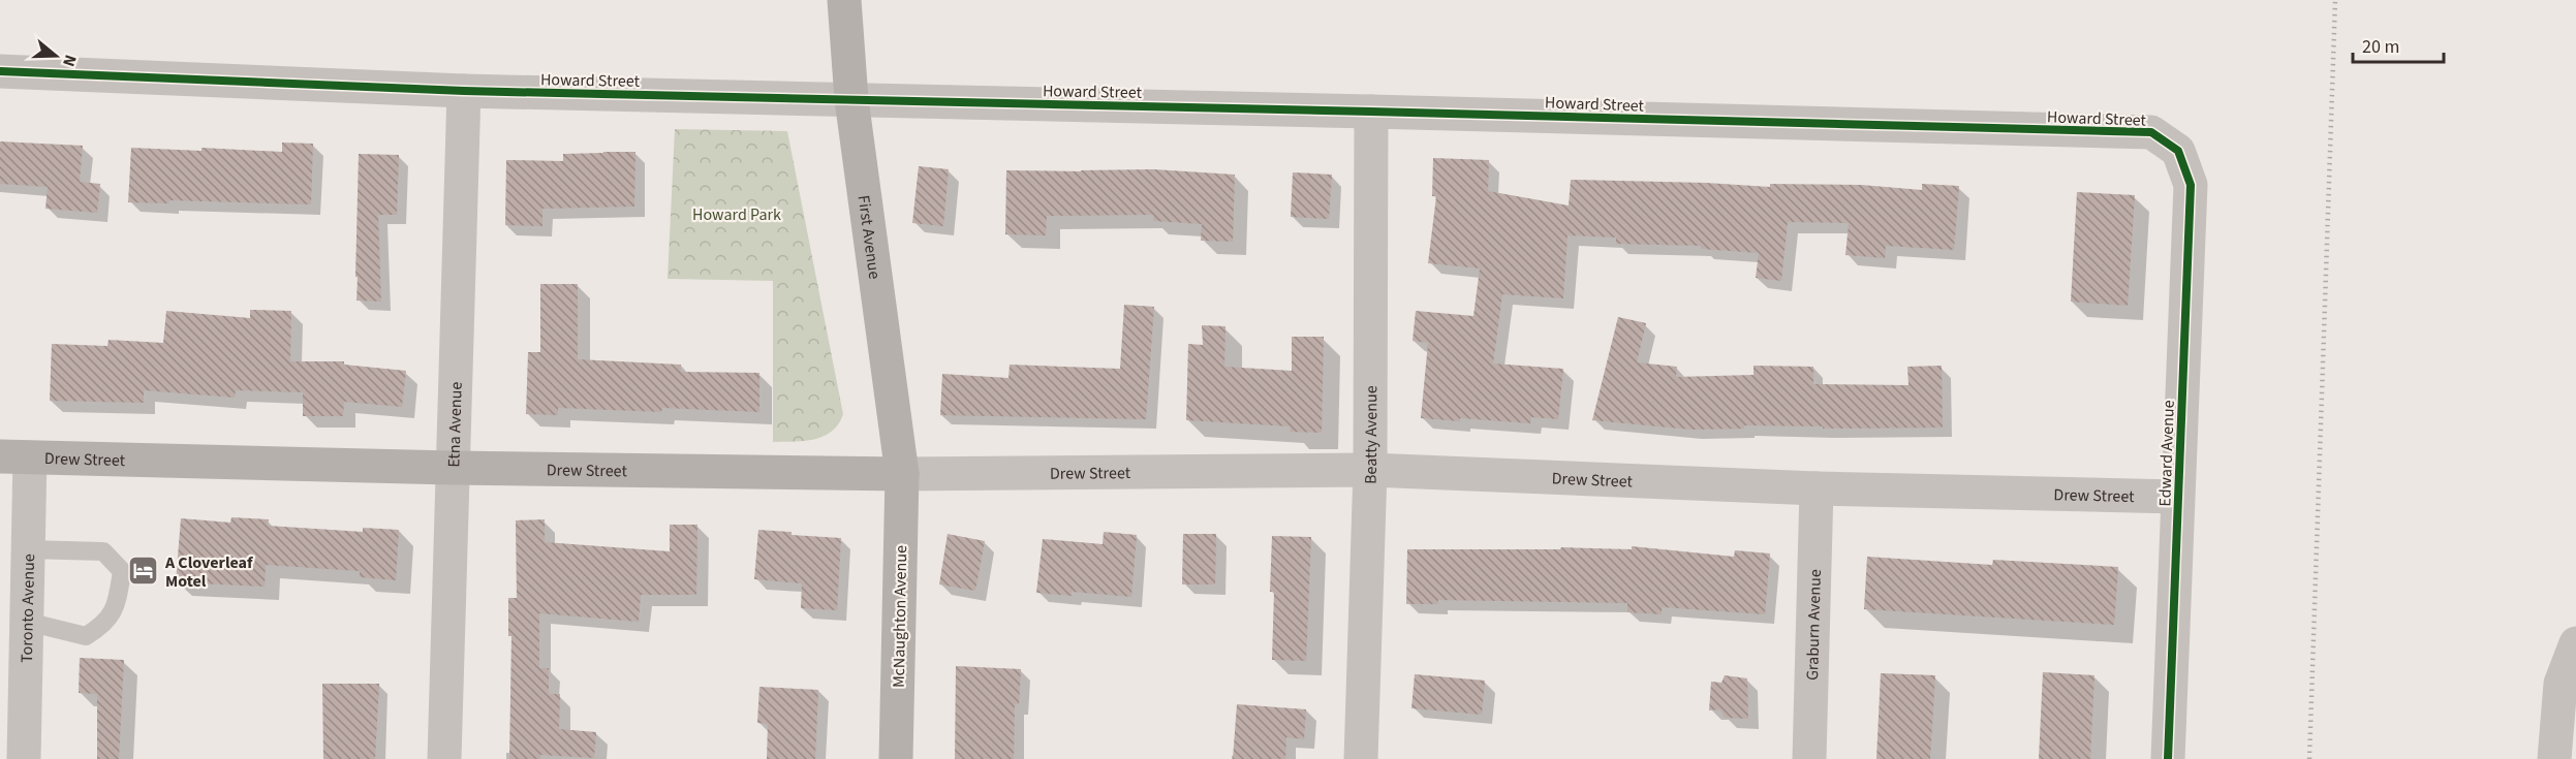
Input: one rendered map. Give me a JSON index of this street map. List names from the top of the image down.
{
  "streets": {
    "main road": ["First Avenue", "Drew Street", "McNaughton Avenue"],
    "street": [
      "Howard Street",
      "Etna Avenue",
      "Beatty Avenue",
      "Edward Avenue",
      "Toronto Avenue",
      "Graburn Avenue"
    ]
  },
  "crossings": [
    ["Howard Street", "First Avenue"],
    ["Howard Street", "Etna Avenue"],
    ["Howard Street", "Beatty Avenue"],
    ["Howard Street", "Edward Avenue"],
    ["First Avenue", "Drew Street"],
    ["First Avenue", "McNaughton Avenue"],
    ["Etna Avenue", "Drew Street"],
    ["Beatty Avenue", "Drew Street"],
    ["Edward Avenue", "Drew Street"],
    ["Drew Street", "Toronto Avenue"],
    ["Drew Street", "McNaughton Avenue"],
    ["Drew Street", "Graburn Avenue"]
  ],
  "parks": ["Howard Park"],
  "places": {
    "hotel": ["A Cloverleaf Motel"]
  },
  "scale_bar": "20 m",
  "north": "right"
}
